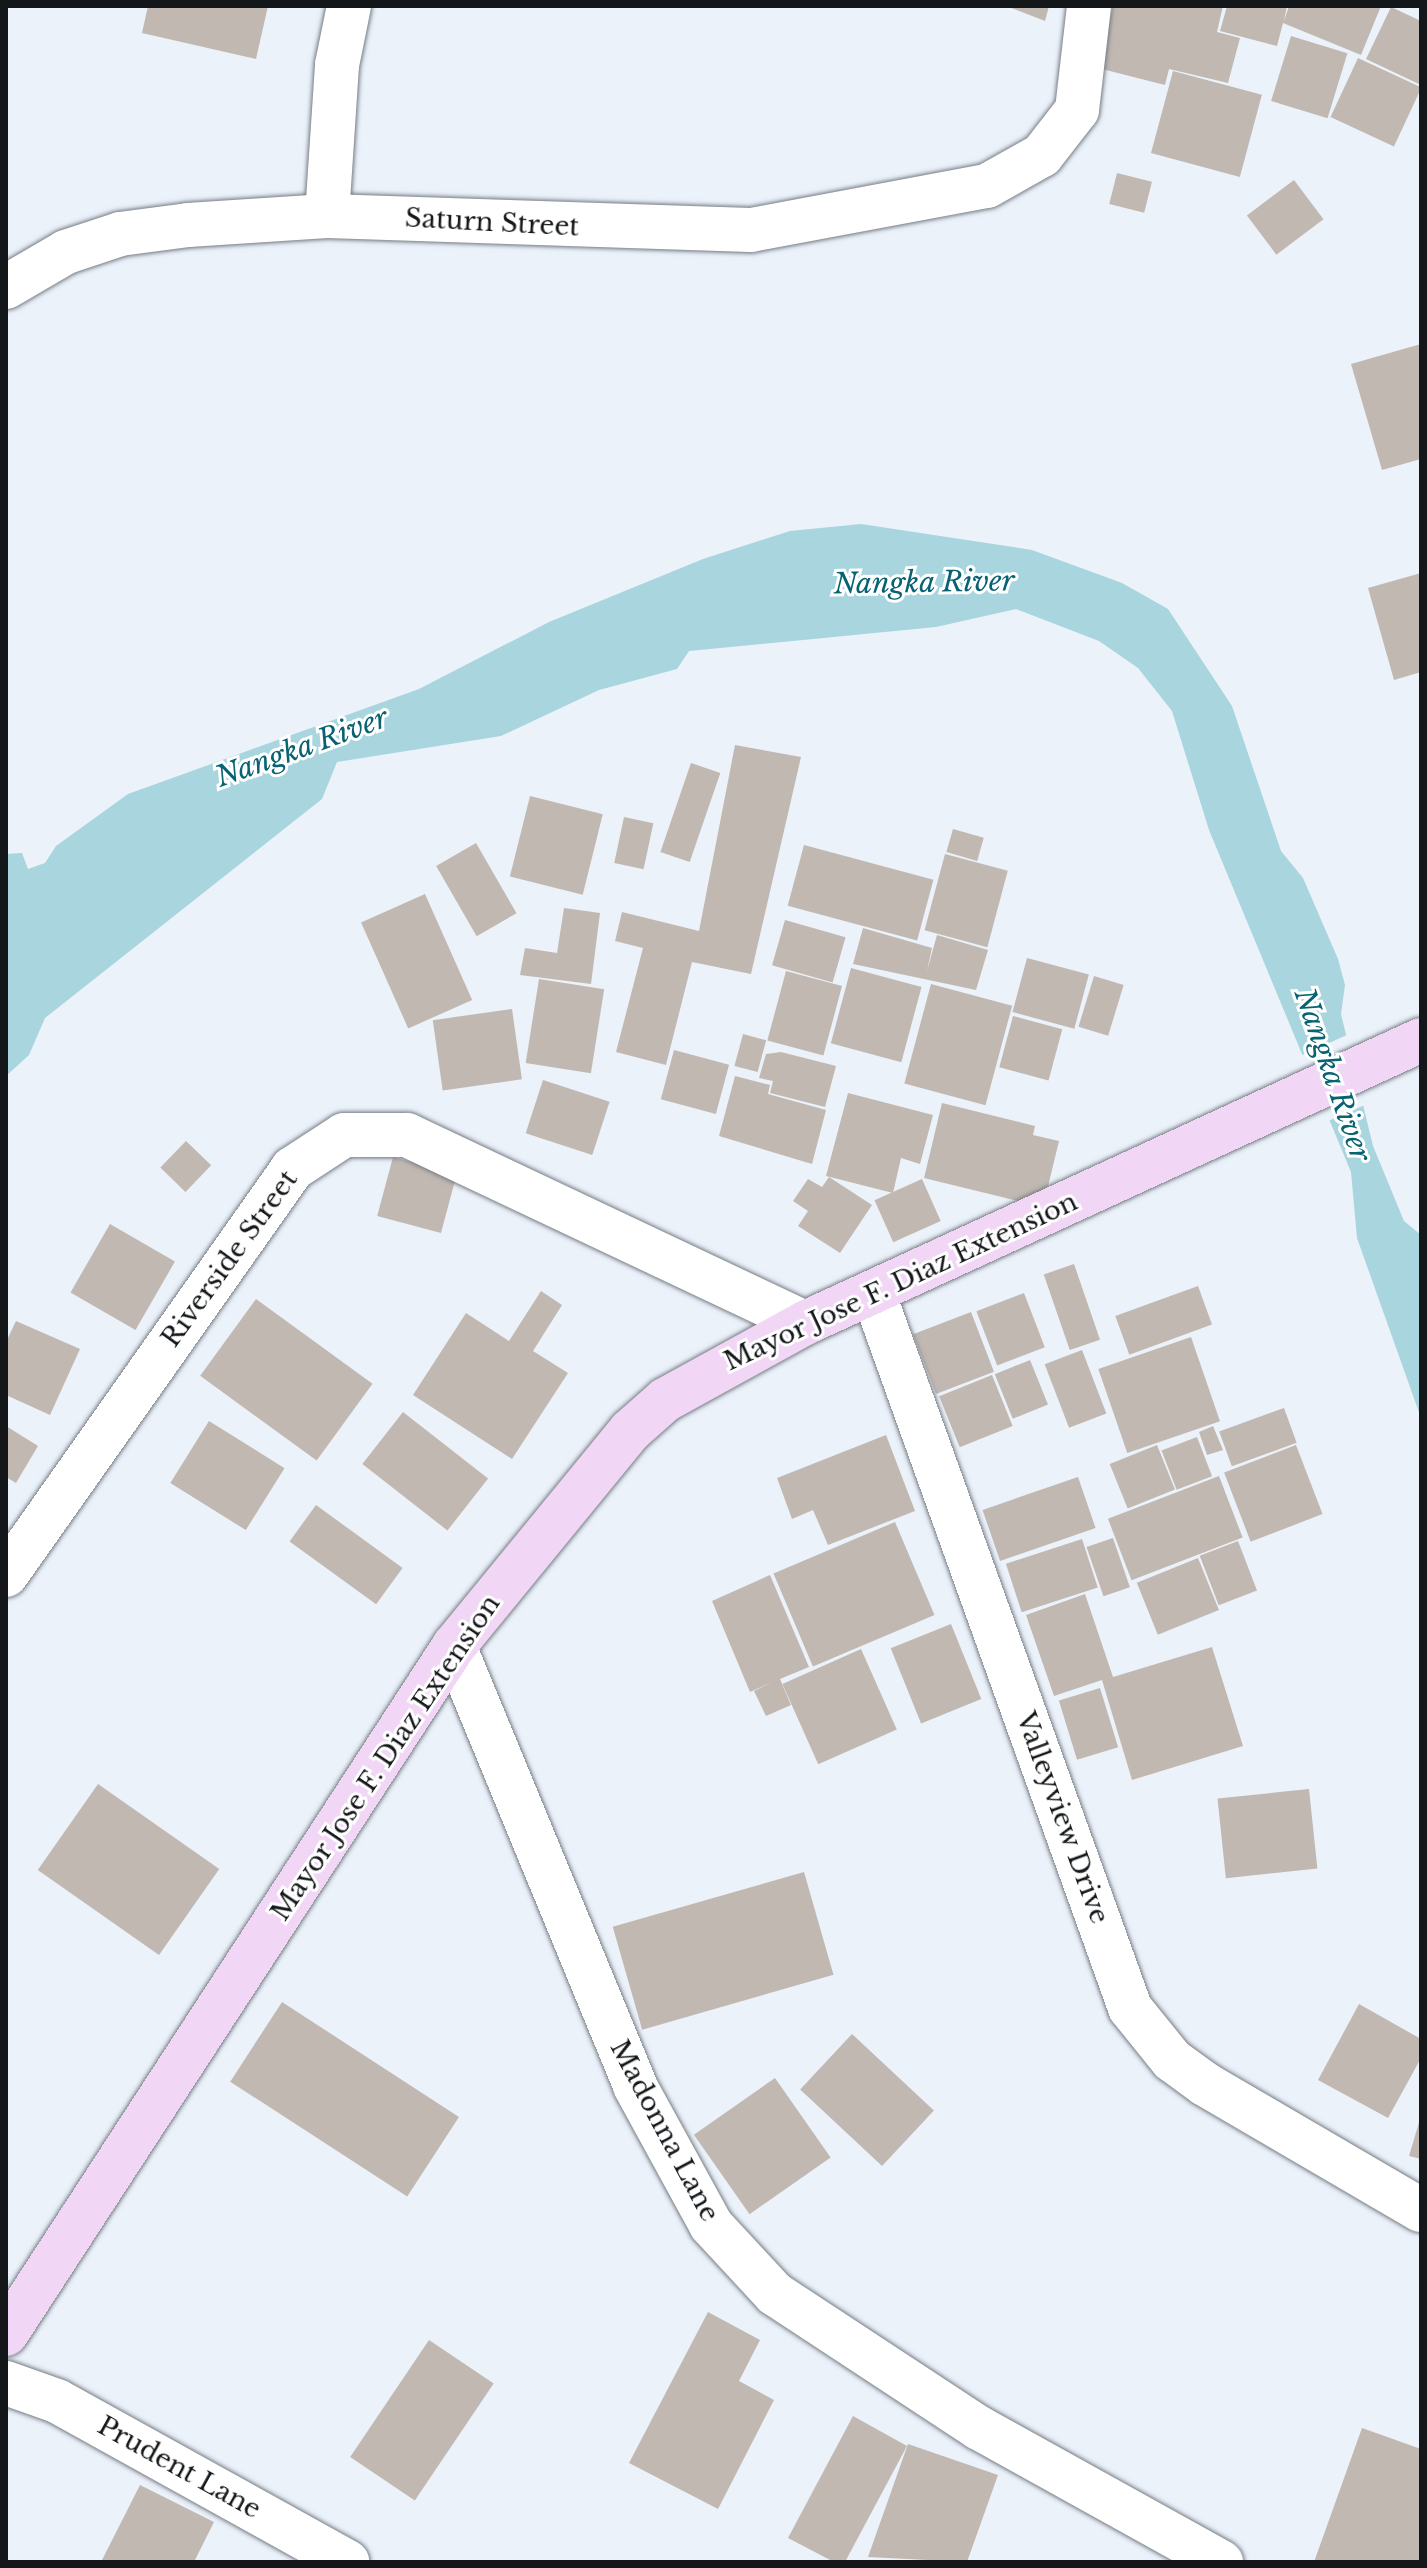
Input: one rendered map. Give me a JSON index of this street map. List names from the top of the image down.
{
  "streets": {
    "street": [
      "Saturn Street",
      "Riverside Street",
      "Mayor Jose F. Diaz Extension",
      "Valleyview Drive",
      "Madonna Lane",
      "Prudent Lane"
    ]
  },
  "crossings": [
    ["Riverside Street", "Mayor Jose F. Diaz Extension"],
    ["Mayor Jose F. Diaz Extension", "Valleyview Drive"],
    ["Mayor Jose F. Diaz Extension", "Madonna Lane"]
  ],
  "water": ["Nangka River"]
}
